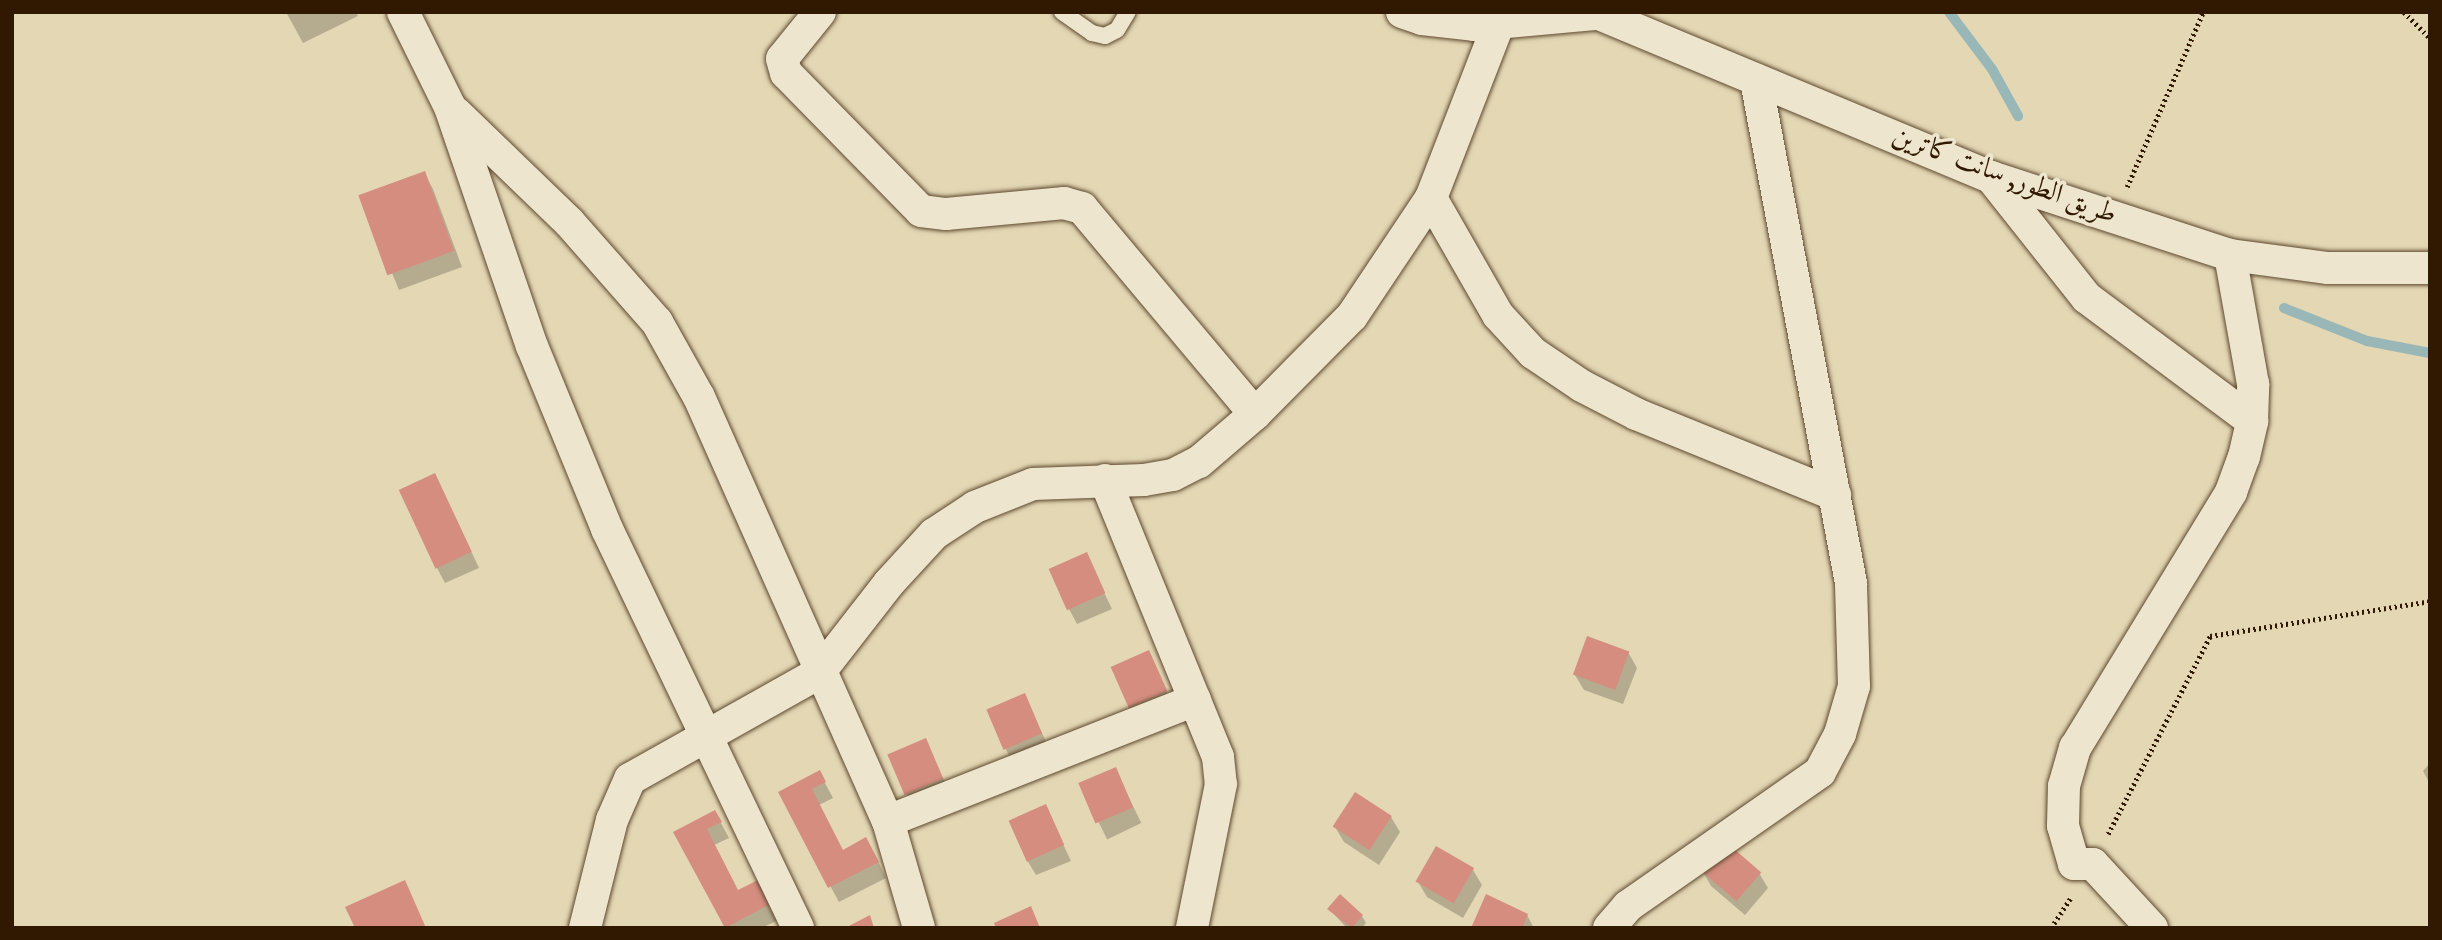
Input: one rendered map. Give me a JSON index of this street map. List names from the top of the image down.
{
  "streets": {
    "street": ["طريق الطور, سانت كاترين"]
  }
}
